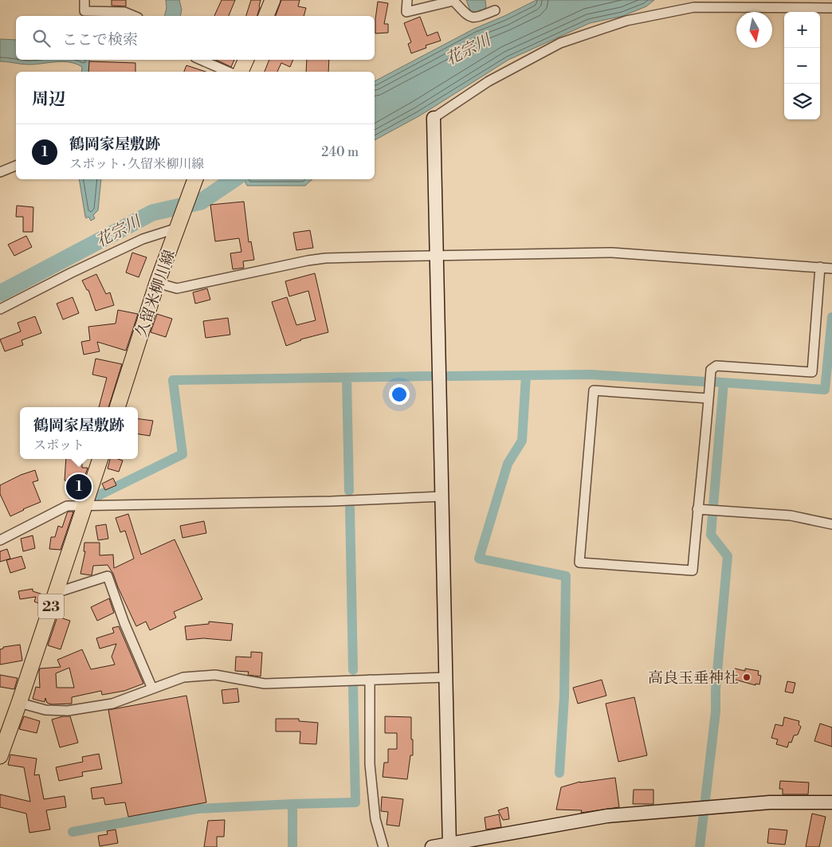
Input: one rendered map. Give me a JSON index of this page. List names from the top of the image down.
{
  "streets": {
    "main road": ["久留米柳川線", "23"]
  },
  "water": ["花宗川"],
  "places": ["高良玉垂神社"],
  "north": "bottom",
  "page": {
    "map_buttons": ["+", "−"],
    "search": "ここで検索",
    "heading": "周辺",
    "list": [
      {
        "mark": "1",
        "name": "鶴岡家屋敷跡",
        "note": "スポット · 久留米柳川線",
        "value": "240 m"
      }
    ],
    "popup": ["鶴岡家屋敷跡", "スポット"],
    "pins": "1"
  }
}
